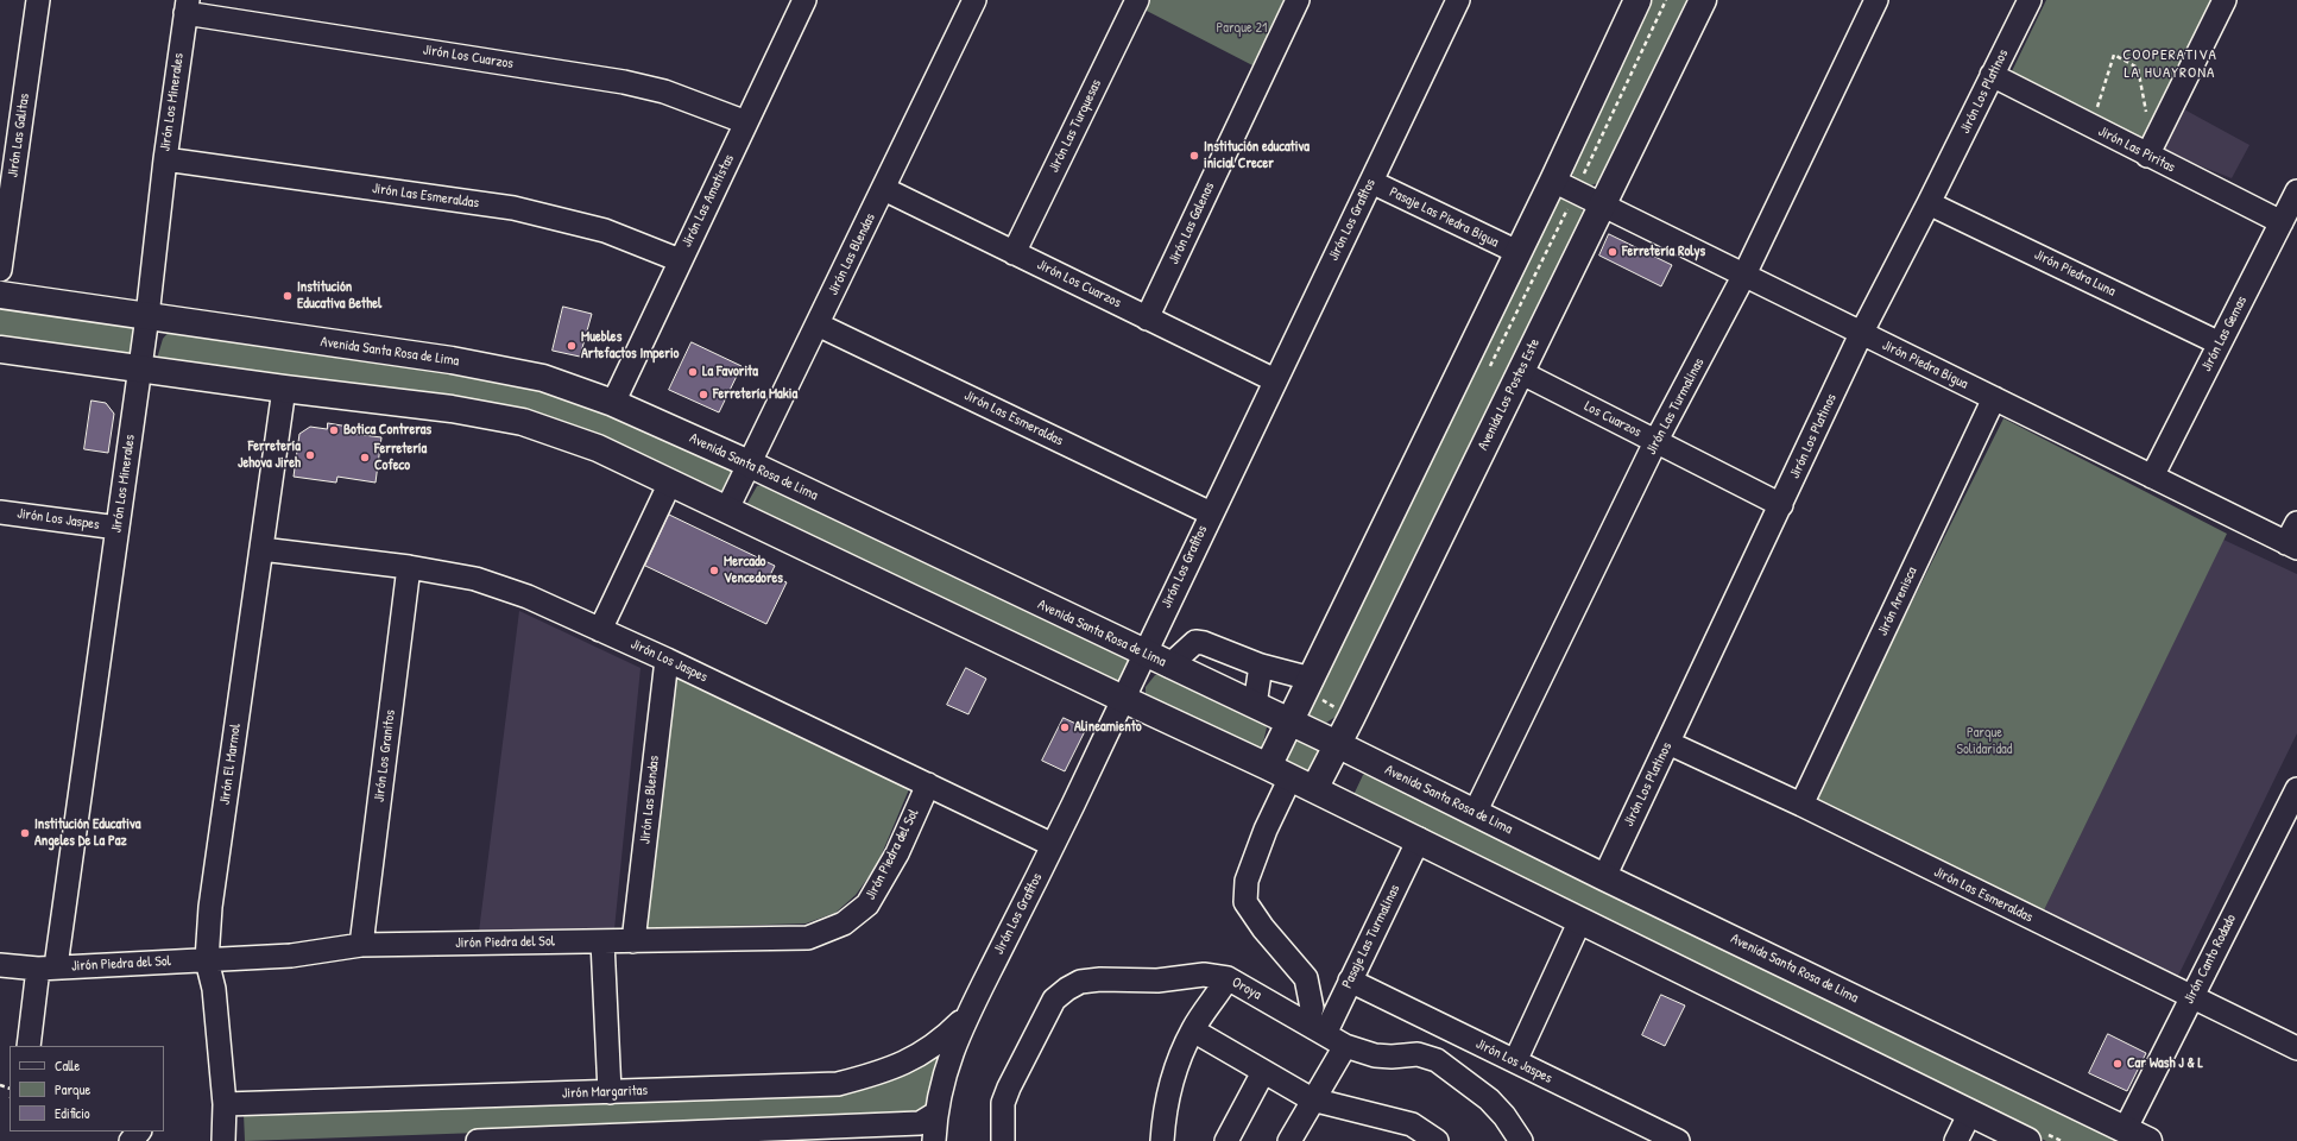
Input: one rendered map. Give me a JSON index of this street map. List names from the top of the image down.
{
  "streets": {
    "main road": ["Avenida Santa Rosa de Lima", "Avenida Los Postes Este"],
    "street": [
      "Jirón Los Cuarzos",
      "Jirón Los Platinos",
      "Jirón Los Minerales",
      "Jirón Las Turquesas",
      "Jirón Las Galitas",
      "Jirón Las Piritas",
      "Jirón Las Esmeraldas",
      "Jirón Las Amatistas",
      "Pasaje Las Piedra Bigua",
      "Jirón Los Grafitos",
      "Jirón Las Galenas",
      "Jirón Las Blendas",
      "Jirón Piedra Luna",
      "Jirón Las Gemas",
      "Jirón Piedra Bigua",
      "Jirón Las Turmalinas",
      "Los Cuarzos",
      "Jirón Los Jaspes",
      "Jirón Arenisca",
      "Jirón Los Granitos",
      "Jirón El Marmol",
      "Jirón Piedra del Sol",
      "Pasaje Las Turmalinas",
      "Jirón Canto Rodado",
      "Oroya",
      "Jirón Margaritas"
    ]
  },
  "crossings": [
    ["Jirón Los Cuarzos", "Jirón Los Minerales"],
    ["Jirón Los Cuarzos", "Jirón Las Turquesas"],
    ["Jirón Los Cuarzos", "Jirón Las Amatistas"],
    ["Jirón Los Cuarzos", "Jirón Los Grafitos"],
    ["Jirón Los Cuarzos", "Jirón Las Galenas"],
    ["Jirón Los Cuarzos", "Jirón Las Blendas"],
    ["Jirón Los Platinos", "Jirón Las Piritas"],
    ["Jirón Los Platinos", "Jirón Las Esmeraldas"],
    ["Jirón Los Platinos", "Jirón Piedra Luna"],
    ["Jirón Los Platinos", "Avenida Santa Rosa de Lima"],
    ["Jirón Los Platinos", "Jirón Piedra Bigua"],
    ["Jirón Los Platinos", "Los Cuarzos"],
    ["Jirón Los Minerales", "Jirón Las Esmeraldas"],
    ["Jirón Los Minerales", "Avenida Santa Rosa de Lima"],
    ["Jirón Los Minerales", "Jirón Los Jaspes"],
    ["Jirón Los Minerales", "Jirón Piedra del Sol"],
    ["Jirón Las Piritas", "Jirón Las Gemas"],
    ["Jirón Las Esmeraldas", "Jirón Las Amatistas"],
    ["Jirón Las Esmeraldas", "Jirón Los Grafitos"],
    ["Jirón Las Esmeraldas", "Jirón Las Blendas"],
    ["Jirón Las Esmeraldas", "Jirón Arenisca"],
    ["Jirón Las Esmeraldas", "Jirón Canto Rodado"],
    ["Jirón Las Amatistas", "Avenida Santa Rosa de Lima"],
    ["Pasaje Las Piedra Bigua", "Jirón Los Grafitos"],
    ["Jirón Los Grafitos", "Avenida Santa Rosa de Lima"],
    ["Jirón Los Grafitos", "Jirón Los Jaspes"],
    ["Jirón Los Grafitos", "Jirón Margaritas"],
    ["Jirón Las Blendas", "Avenida Santa Rosa de Lima"],
    ["Jirón Las Blendas", "Jirón Los Jaspes"],
    ["Jirón Las Blendas", "Jirón Piedra del Sol"],
    ["Jirón Piedra Luna", "Jirón Las Gemas"],
    ["Jirón Las Gemas", "Jirón Piedra Bigua"],
    ["Avenida Santa Rosa de Lima", "Avenida Los Postes Este"],
    ["Avenida Santa Rosa de Lima", "Jirón Las Turmalinas"],
    ["Avenida Santa Rosa de Lima", "Jirón Canto Rodado"],
    ["Jirón Piedra Bigua", "Avenida Los Postes Este"],
    ["Jirón Piedra Bigua", "Jirón Las Turmalinas"],
    ["Jirón Piedra Bigua", "Jirón Arenisca"],
    ["Avenida Los Postes Este", "Los Cuarzos"],
    ["Jirón Las Turmalinas", "Los Cuarzos"],
    ["Jirón Los Jaspes", "Jirón Los Granitos"],
    ["Jirón Los Jaspes", "Jirón El Marmol"],
    ["Jirón Los Jaspes", "Jirón Piedra del Sol"],
    ["Jirón Los Jaspes", "Pasaje Las Turmalinas"],
    ["Jirón Los Granitos", "Jirón Piedra del Sol"],
    ["Jirón El Marmol", "Jirón Piedra del Sol"],
    ["Jirón El Marmol", "Jirón Margaritas"],
    ["Pasaje Las Turmalinas", "Oroya"]
  ],
  "districts": ["COOPERATIVA LA HUAYRONA"],
  "parks": ["Parque 21", "Parque Solidaridad"],
  "places": [
    "Institución educativa inicial Crecer",
    "Ferretería Rolys",
    "Institución Educativa Bethel",
    "Muebles Artefactos Imperio",
    "La Favorita",
    "Ferretería Makia",
    "Botica Contreras",
    "Ferretería Jehova Jireh",
    "Ferretería Cofeco",
    "Mercado Vencedores",
    "Alineamiento",
    "Institución Educativa Angeles De La Paz",
    "Car Wash J & L"
  ],
  "legend": ["Calle", "Parque", "Edificio"]
}
